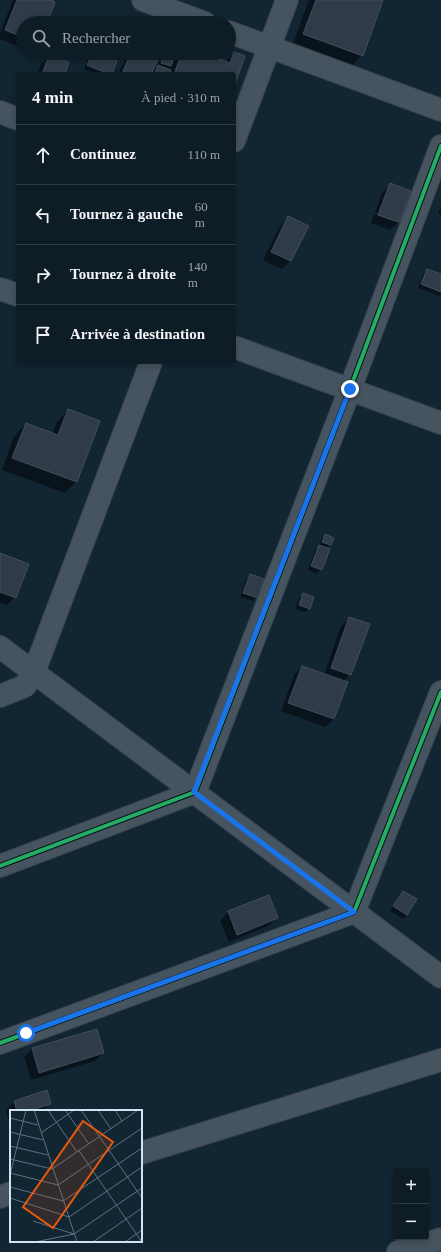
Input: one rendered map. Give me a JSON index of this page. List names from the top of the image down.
{
  "page": {
    "search": "Rechercher",
    "heading": ["4 min", "À pied · 310 m"],
    "list": [
      ["Continuez", "110 m"],
      ["Tournez à gauche", "60 m"],
      ["Tournez à droite", "140 m"],
      "Arrivée à destination"
    ],
    "map_buttons": ["+", "−"]
  }
}
